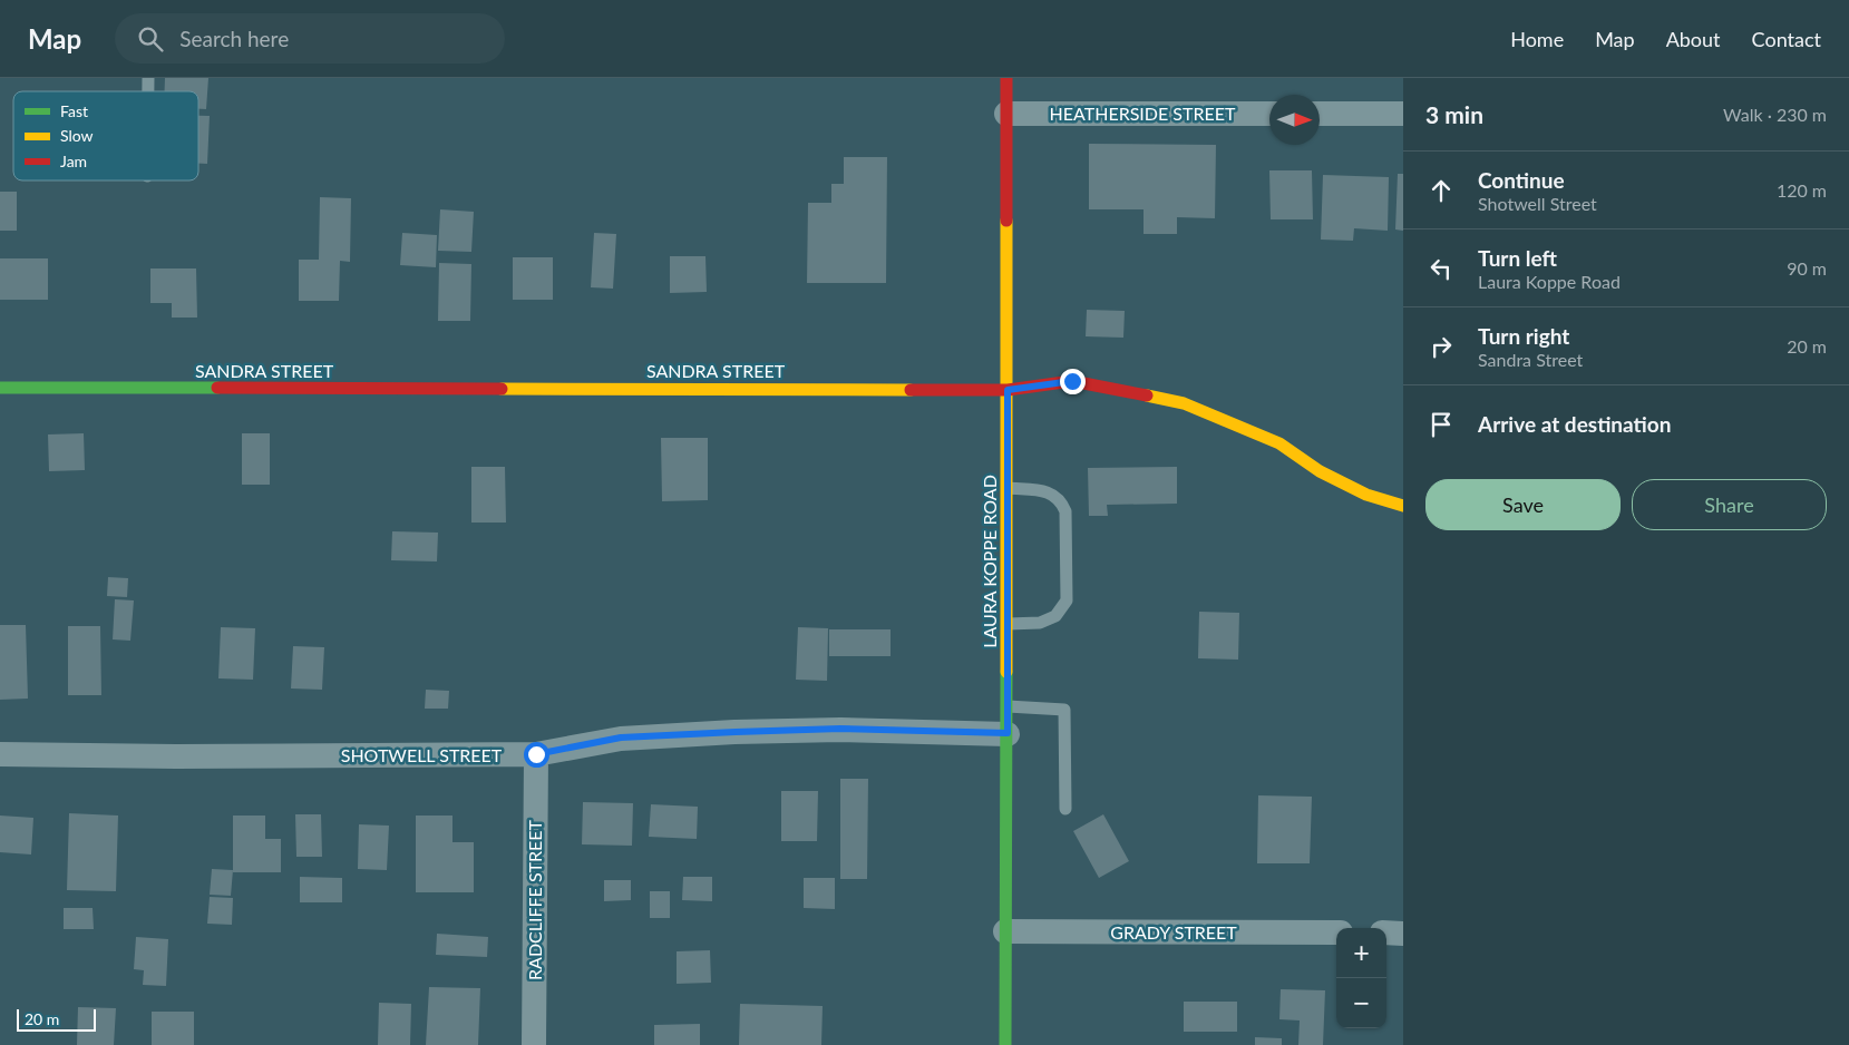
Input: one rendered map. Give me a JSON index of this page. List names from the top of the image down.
{
  "streets": {
    "street": [
      "HEATHERSIDE STREET",
      "SANDRA STREET",
      "LAURA KOPPE ROAD",
      "SHOTWELL STREET",
      "RADCLIFFE STREET",
      "GRADY STREET"
    ]
  },
  "crossings": [
    ["HEATHERSIDE STREET", "LAURA KOPPE ROAD"],
    ["SANDRA STREET", "LAURA KOPPE ROAD"],
    ["LAURA KOPPE ROAD", "SHOTWELL STREET"],
    ["LAURA KOPPE ROAD", "GRADY STREET"],
    ["SHOTWELL STREET", "RADCLIFFE STREET"]
  ],
  "legend": ["Fast", "Slow", "Jam"],
  "scale_bar": "20 m",
  "north": "right",
  "page": {
    "header": "Map",
    "search": "Search here",
    "nav": [
      "Home",
      "Map",
      "About",
      "Contact"
    ],
    "heading": ["3 min", "Walk · 230 m"],
    "list": [
      ["Continue", "Shotwell Street", "120 m"],
      ["Turn left", "Laura Koppe Road", "90 m"],
      ["Turn right", "Sandra Street", "20 m"],
      "Arrive at destination"
    ],
    "buttons": ["Save", "Share"],
    "map_buttons": ["+", "−"],
    "scale": "20 m"
  }
}
